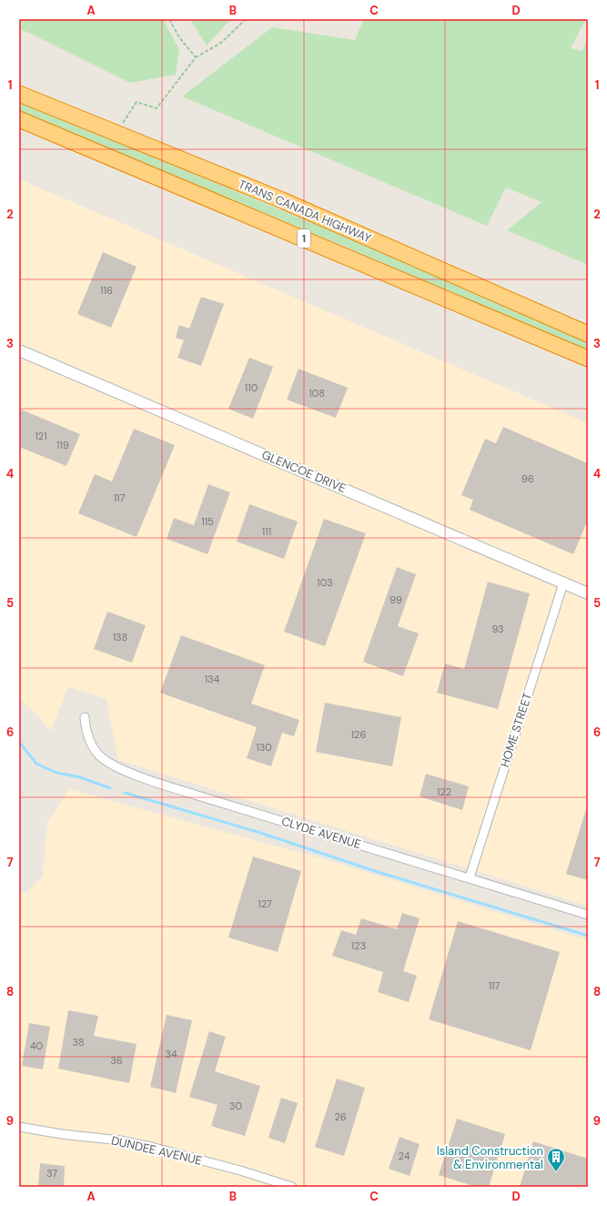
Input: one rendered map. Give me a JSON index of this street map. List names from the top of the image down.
{
  "streets": {
    "highway": ["TRANS CANADA HIGHWAY", "1"],
    "street": [
      "GLENCOE DRIVE",
      "HOME STREET",
      "CLYDE AVENUE",
      "DUNDEE AVENUE"
    ]
  },
  "crossings": [
    ["GLENCOE DRIVE", "HOME STREET"],
    ["HOME STREET", "CLYDE AVENUE"]
  ],
  "places": {
    "building": ["Island Construction & Environmental"]
  },
  "house_numbers": [
    "116",
    "110",
    "108",
    "121",
    "119",
    "96",
    "117",
    "115",
    "111",
    "103",
    "99",
    "93",
    "138",
    "134",
    "126",
    "130",
    "122",
    "127",
    "123",
    "117",
    "38",
    "40",
    "34",
    "36",
    "30",
    "26",
    "24",
    "37"
  ],
  "grid": {
    "columns": [
      "A",
      "B",
      "C",
      "D"
    ],
    "rows": [
      "1",
      "2",
      "3",
      "4",
      "5",
      "6",
      "7",
      "8",
      "9"
    ]
  }
}
